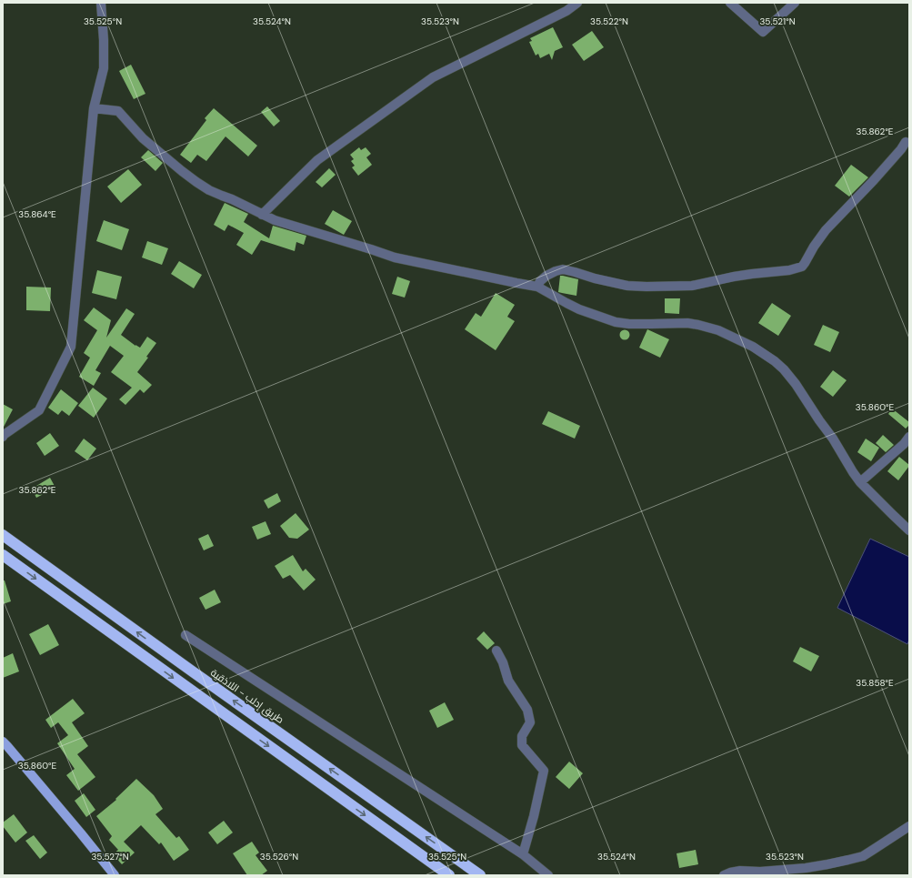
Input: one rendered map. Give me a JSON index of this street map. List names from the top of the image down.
{
  "streets": {
    "highway": ["طريق إدلب - اللاذقية"]
  },
  "coordinates": [
    "35.525°N",
    "35.524°N",
    "35.523°N",
    "35.522°N",
    "35.521°N",
    "35.862°E",
    "35.864°E",
    "35.860°E",
    "35.858°E",
    "35.527°N",
    "35.526°N"
  ]
}
